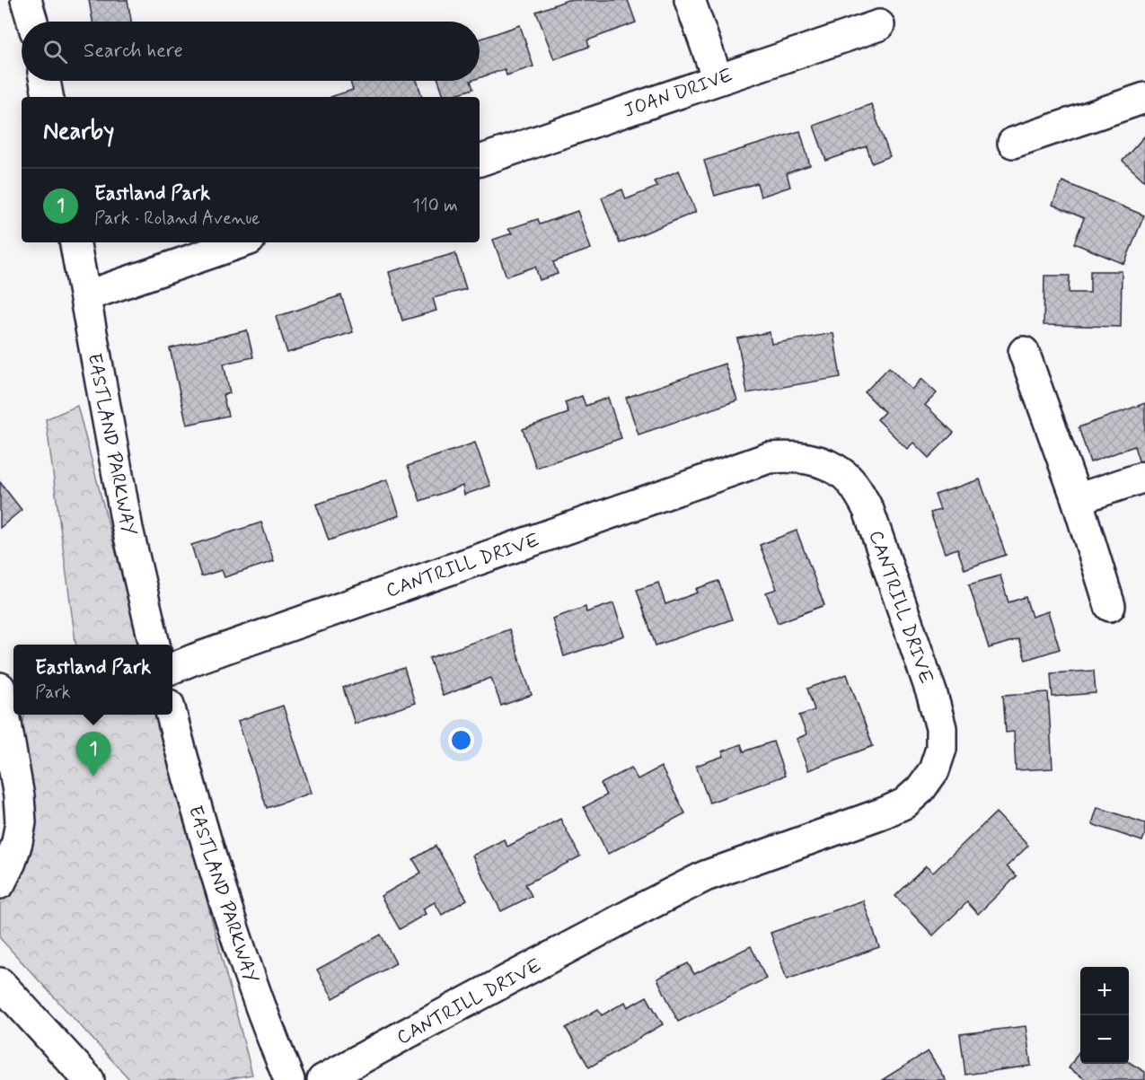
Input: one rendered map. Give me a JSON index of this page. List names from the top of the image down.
{
  "streets": {
    "street": ["JOAN DRIVE", "EASTLAND PARKWAY", "CANTRILL DRIVE"]
  },
  "page": {
    "search": "Search here",
    "heading": "Nearby",
    "list": [
      {
        "mark": "1",
        "name": "Eastland Park",
        "note": "Park · Roland Avenue",
        "value": "110 m"
      }
    ],
    "popup": ["Eastland Park", "Park"],
    "pins": "1",
    "map_buttons": ["+", "−"]
  }
}
